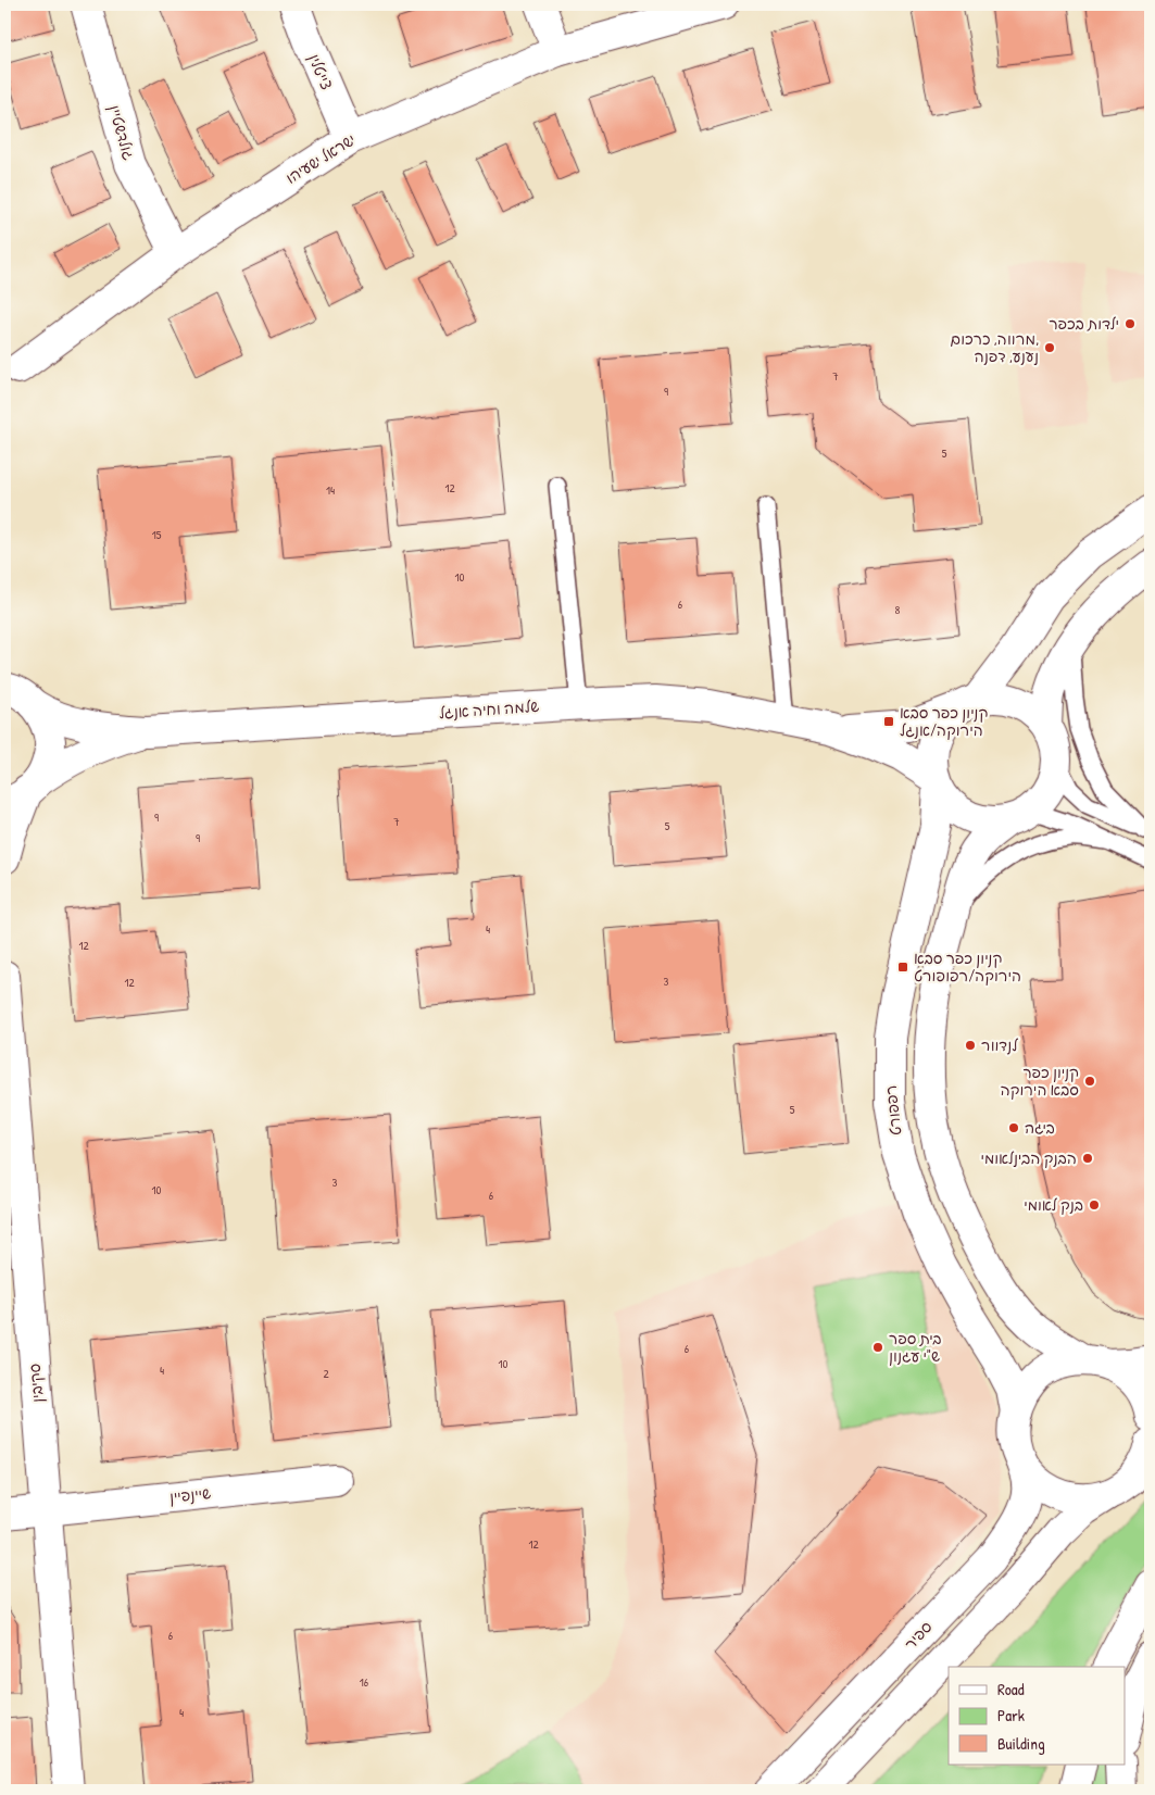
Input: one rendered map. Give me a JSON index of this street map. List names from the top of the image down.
{
  "streets": {
    "main road": [
      "צייטלין",
      "גולדשטיין",
      "ישראל ישעיהו",
      "שלמה וחיה אנגל",
      "רפפורט",
      "סקיבין",
      "שיינפיין",
      "ספיר"
    ]
  },
  "crossings": [
    ["צייטלין", "ישראל ישעיהו"],
    ["גולדשטיין", "ישראל ישעיהו"],
    ["שלמה וחיה אנגל", "רפפורט"],
    ["רפפורט", "ספיר"],
    ["סקיבין", "שיינפיין"]
  ],
  "places": {
    "other": [
      "ילדות בכפר",
      "מרווה, כרכום, נענע, דפנה",
      "לנדוור",
      "קניון כפר סבא הירוקה",
      "ביגה",
      "הבנק הבינלאומי",
      "בנק לאומי",
      "בית ספר ש\"י עגנון"
    ],
    "transit": ["קניון כפר סבא הירוקה/אנגל", "קניון כפר סבא הירוקה/רפופורט"]
  },
  "house_numbers": [
    "7",
    "9",
    "5",
    "12",
    "14",
    "15",
    "10",
    "6",
    "8",
    "9",
    "7",
    "5",
    "9",
    "4",
    "12",
    "3",
    "12",
    "5",
    "3",
    "10",
    "6",
    "6",
    "10",
    "4",
    "2",
    "12",
    "6",
    "16",
    "4"
  ],
  "legend": ["Road", "Park", "Building"]
}
